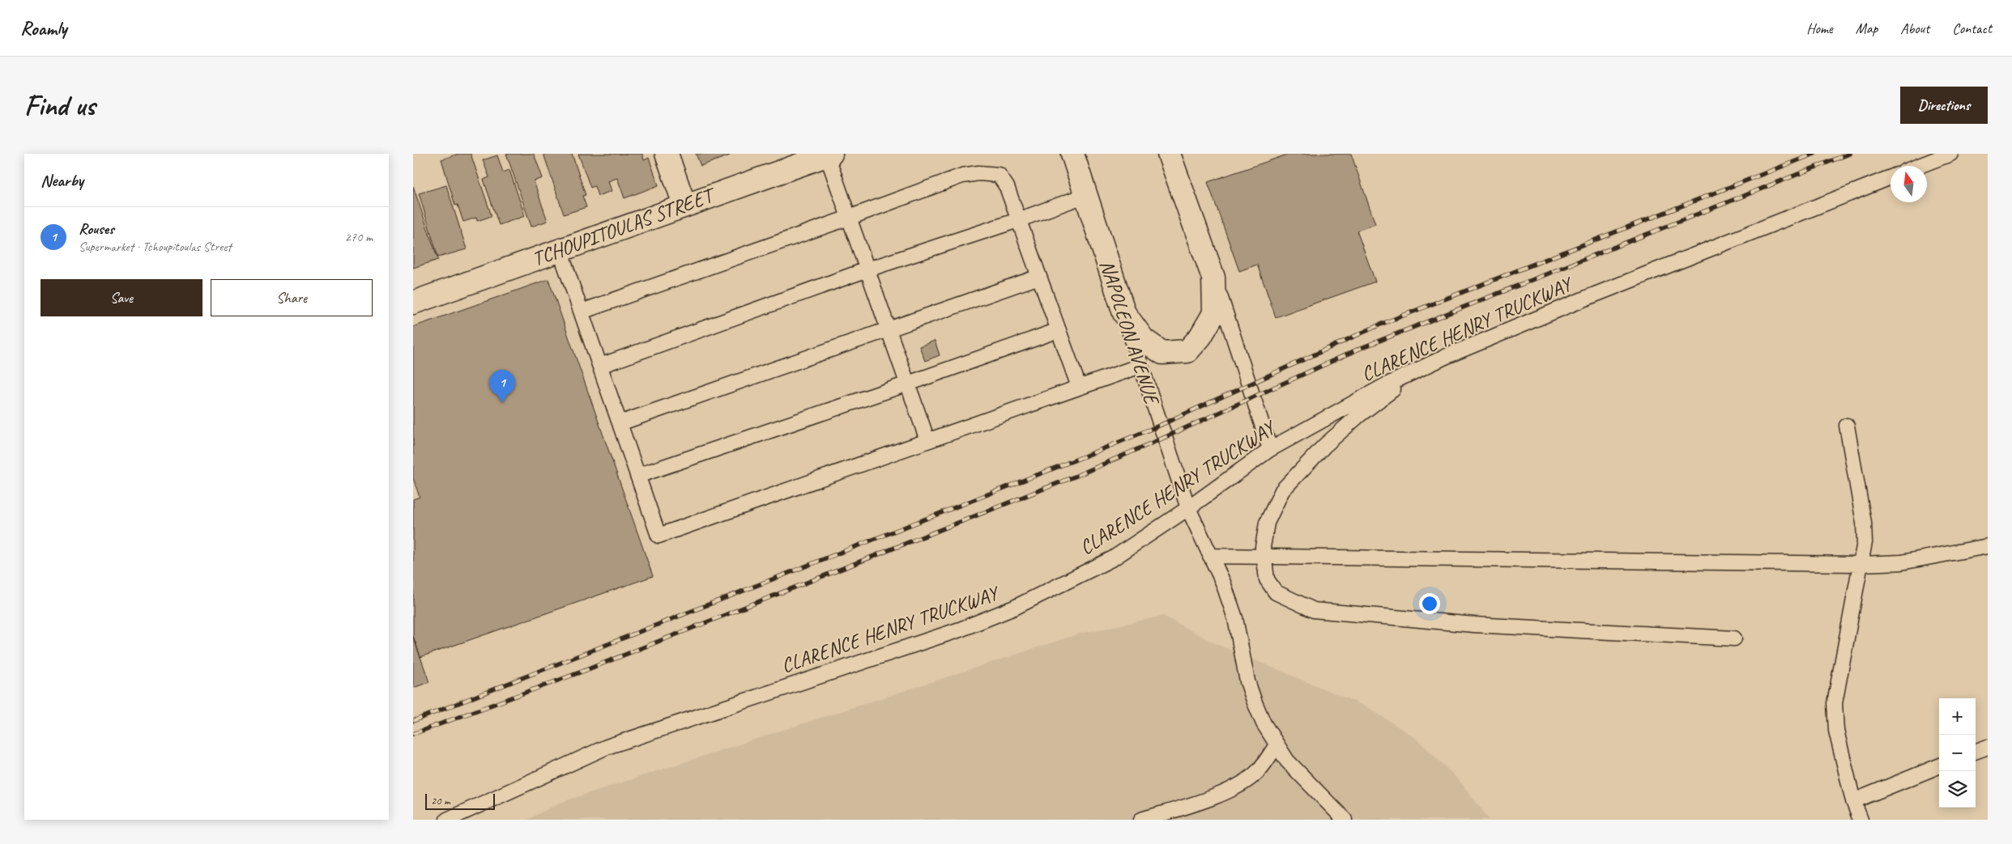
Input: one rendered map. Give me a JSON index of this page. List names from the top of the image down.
{
  "streets": {
    "street": ["TCHOUPITOULAS STREET", "NAPOLEON AVENUE"],
    "lane": ["CLARENCE HENRY TRUCKWAY"]
  },
  "crossings": [
    ["CLARENCE HENRY TRUCKWAY", "NAPOLEON AVENUE"]
  ],
  "scale_bar": "20 m",
  "north": "top",
  "page": {
    "header": "Roamly",
    "nav": [
      "Home",
      "Map",
      "About",
      "Contact"
    ],
    "buttons": [
      "Directions",
      ["Save", "Share"]
    ],
    "title": "Find us",
    "heading": "Nearby",
    "list": [
      {
        "mark": "1",
        "name": "Rouses",
        "note": "Supermarket · Tchoupitoulas Street",
        "value": "270 m"
      }
    ],
    "pins": "1",
    "map_buttons": ["+", "−"],
    "scale": "20 m"
  }
}
